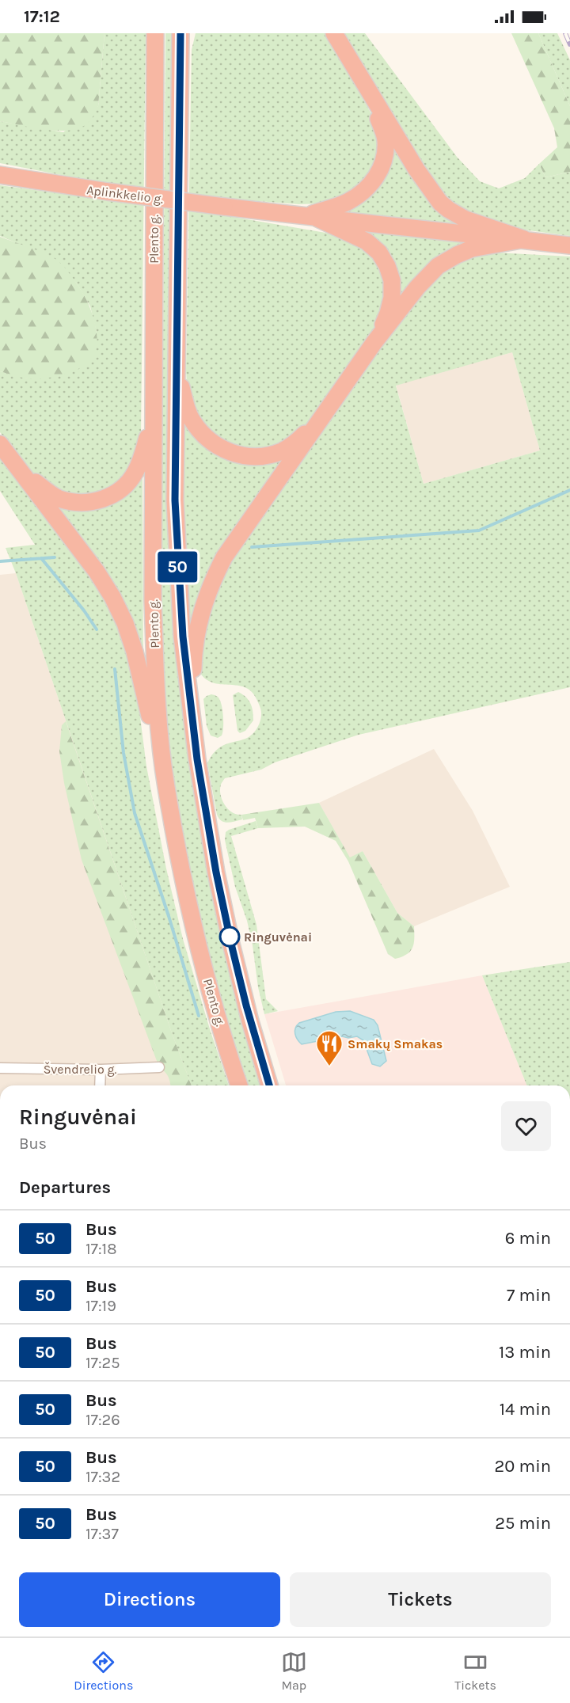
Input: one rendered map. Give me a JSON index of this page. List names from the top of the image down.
{
  "streets": {
    "highway": ["Aplinkkelio g.", "Plento g."],
    "street": ["Švendrelio g."]
  },
  "places": {
    "other": ["Ringuvėnai"],
    "restaurant": ["Smakų Smakas"]
  },
  "lines": ["bus line 50"],
  "page": {
    "status": "17:12",
    "on_map": "50",
    "heading": [
      ["Ringuvėnai", "Bus"],
      "Departures"
    ],
    "list": [
      {
        "mark": "50",
        "name": "Bus",
        "note": "17:18",
        "value": "6 min"
      },
      {
        "mark": "50",
        "name": "Bus",
        "note": "17:19",
        "value": "7 min"
      },
      {
        "mark": "50",
        "name": "Bus",
        "note": "17:25",
        "value": "13 min"
      },
      {
        "mark": "50",
        "name": "Bus",
        "note": "17:26",
        "value": "14 min"
      },
      {
        "mark": "50",
        "name": "Bus",
        "note": "17:32",
        "value": "20 min"
      },
      {
        "mark": "50",
        "name": "Bus",
        "note": "17:37",
        "value": "25 min"
      }
    ],
    "buttons": ["Directions", "Tickets"],
    "tabs": ["Directions", "Map", "Tickets"]
  }
}
